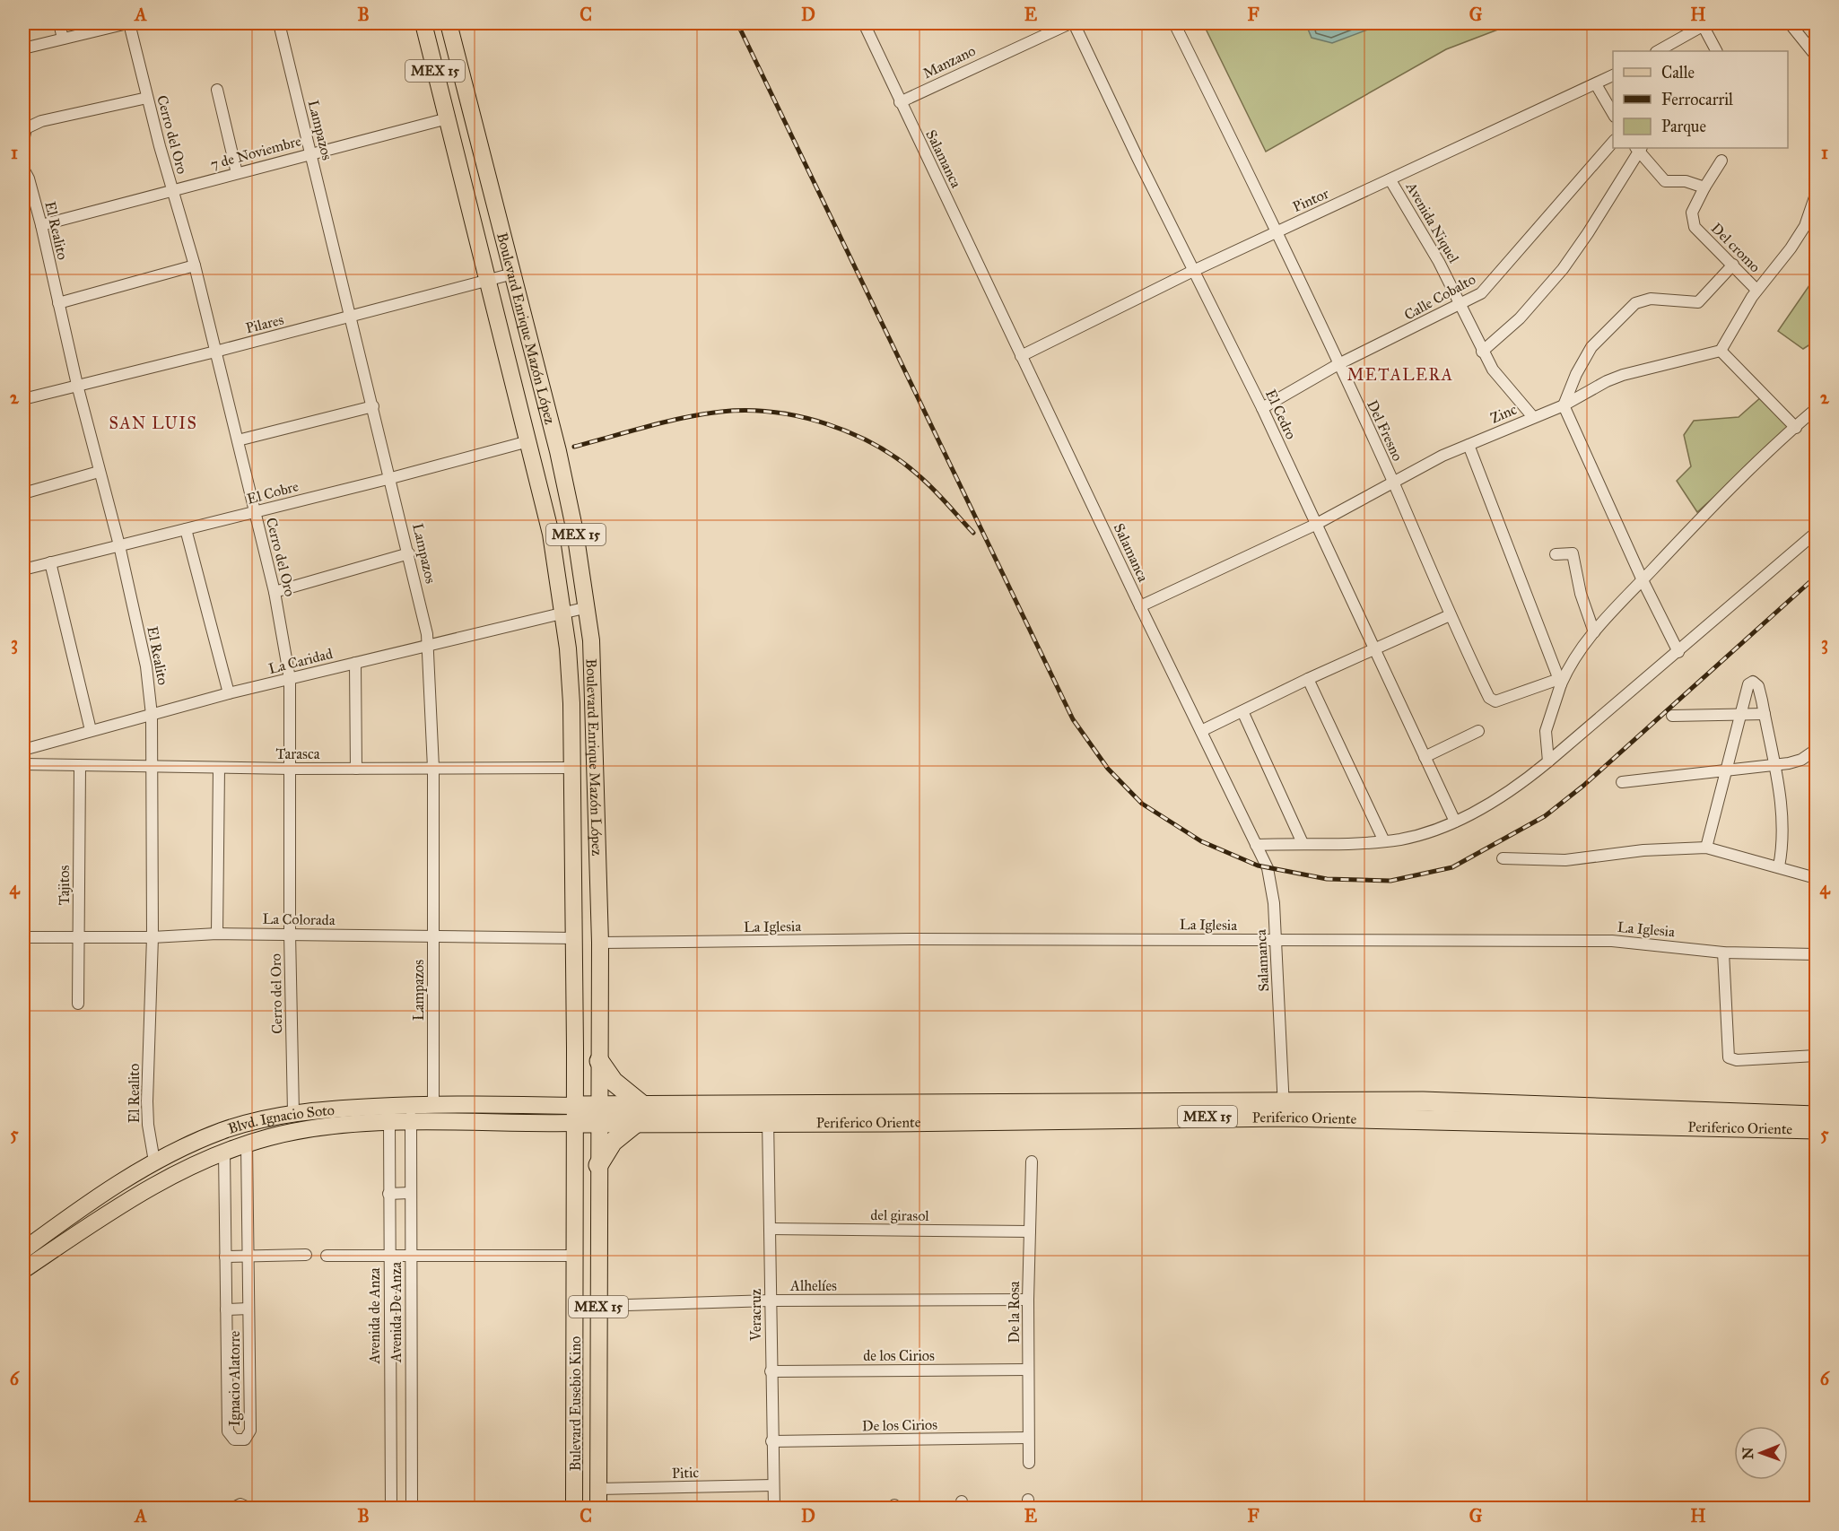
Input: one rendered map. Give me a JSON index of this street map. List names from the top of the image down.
{
  "streets": {
    "highway": ["MEX 15", "Periferico Oriente"],
    "main road": ["Boulevard Enrique Mazón López", "Blvd. Ignacio Soto", "Bulevard Eusebio Kino"],
    "street": [
      "Manzano",
      "Lampazos",
      "Cerro del Oro",
      "7 de Noviembre",
      "Salamanca",
      "Pintor",
      "Avenida Niquel",
      "El Realito",
      "Del cromo",
      "Calle Cobalto",
      "Pilares",
      "Zinc",
      "El Cedro",
      "Del Fresno",
      "El Cobre",
      "La Caridad",
      "Tarasca",
      "Tajitos",
      "La Colorada",
      "La Iglesia",
      "del girasol",
      "Alhelíes",
      "Avenida De Anza",
      "De la Rosa",
      "Veracruz",
      "Avenida de Anza",
      "de los Cirios",
      "Ignacio Alatorre",
      "De los Cirios",
      "Pitic"
    ]
  },
  "crossings": [
    ["Manzano", "Salamanca"],
    ["Manzano", "El Cedro"],
    ["Lampazos", "7 de Noviembre"],
    ["Lampazos", "Pilares"],
    ["Lampazos", "El Cobre"],
    ["Lampazos", "La Caridad"],
    ["Lampazos", "Tarasca"],
    ["Lampazos", "La Colorada"],
    ["Lampazos", "Blvd. Ignacio Soto"],
    ["Cerro del Oro", "7 de Noviembre"],
    ["Cerro del Oro", "Pilares"],
    ["Cerro del Oro", "El Cobre"],
    ["Cerro del Oro", "La Caridad"],
    ["Cerro del Oro", "Tarasca"],
    ["Cerro del Oro", "La Colorada"],
    ["Cerro del Oro", "Blvd. Ignacio Soto"],
    ["7 de Noviembre", "El Realito"],
    ["7 de Noviembre", "Boulevard Enrique Mazón López"],
    ["Salamanca", "Pintor"],
    ["Salamanca", "Zinc"],
    ["Salamanca", "La Iglesia"],
    ["Salamanca", "Periferico Oriente"],
    ["Pintor", "Avenida Niquel"],
    ["Pintor", "El Cedro"],
    ["Pintor", "Del Fresno"],
    ["Avenida Niquel", "Calle Cobalto"],
    ["Avenida Niquel", "Zinc"],
    ["El Realito", "Pilares"],
    ["El Realito", "El Cobre"],
    ["El Realito", "La Caridad"],
    ["El Realito", "Tarasca"],
    ["El Realito", "La Colorada"],
    ["El Realito", "Blvd. Ignacio Soto"],
    ["Calle Cobalto", "El Cedro"],
    ["Calle Cobalto", "Del Fresno"],
    ["Pilares", "Boulevard Enrique Mazón López"],
    ["Boulevard Enrique Mazón López", "El Cobre"],
    ["Boulevard Enrique Mazón López", "La Caridad"],
    ["Boulevard Enrique Mazón López", "Tarasca"],
    ["Boulevard Enrique Mazón López", "La Colorada"],
    ["Boulevard Enrique Mazón López", "La Iglesia"],
    ["Boulevard Enrique Mazón López", "Periferico Oriente"],
    ["Boulevard Enrique Mazón López", "Blvd. Ignacio Soto"],
    ["Boulevard Enrique Mazón López", "Alhelíes"],
    ["Boulevard Enrique Mazón López", "Bulevard Eusebio Kino"],
    ["Boulevard Enrique Mazón López", "Pitic"],
    ["Zinc", "El Cedro"],
    ["Zinc", "Del Fresno"],
    ["Tarasca", "Tajitos"],
    ["Tajitos", "La Colorada"],
    ["Periferico Oriente", "Blvd. Ignacio Soto"],
    ["Periferico Oriente", "Veracruz"],
    ["Periferico Oriente", "Bulevard Eusebio Kino"],
    ["Blvd. Ignacio Soto", "Avenida De Anza"],
    ["Blvd. Ignacio Soto", "Avenida de Anza"],
    ["Blvd. Ignacio Soto", "Ignacio Alatorre"],
    ["Blvd. Ignacio Soto", "Bulevard Eusebio Kino"],
    ["del girasol", "De la Rosa"],
    ["del girasol", "Veracruz"],
    ["Alhelíes", "De la Rosa"],
    ["Alhelíes", "Veracruz"],
    ["De la Rosa", "de los Cirios"],
    ["De la Rosa", "De los Cirios"],
    ["Veracruz", "de los Cirios"],
    ["Veracruz", "De los Cirios"],
    ["Veracruz", "Pitic"]
  ],
  "districts": ["METALERA", "SAN LUIS"],
  "legend": ["Calle", "Ferrocarril", "Parque"],
  "north": "left",
  "grid": {
    "columns": [
      "A",
      "B",
      "C",
      "D",
      "E",
      "F",
      "G",
      "H"
    ],
    "rows": [
      "1",
      "2",
      "3",
      "4",
      "5",
      "6"
    ]
  }
}
